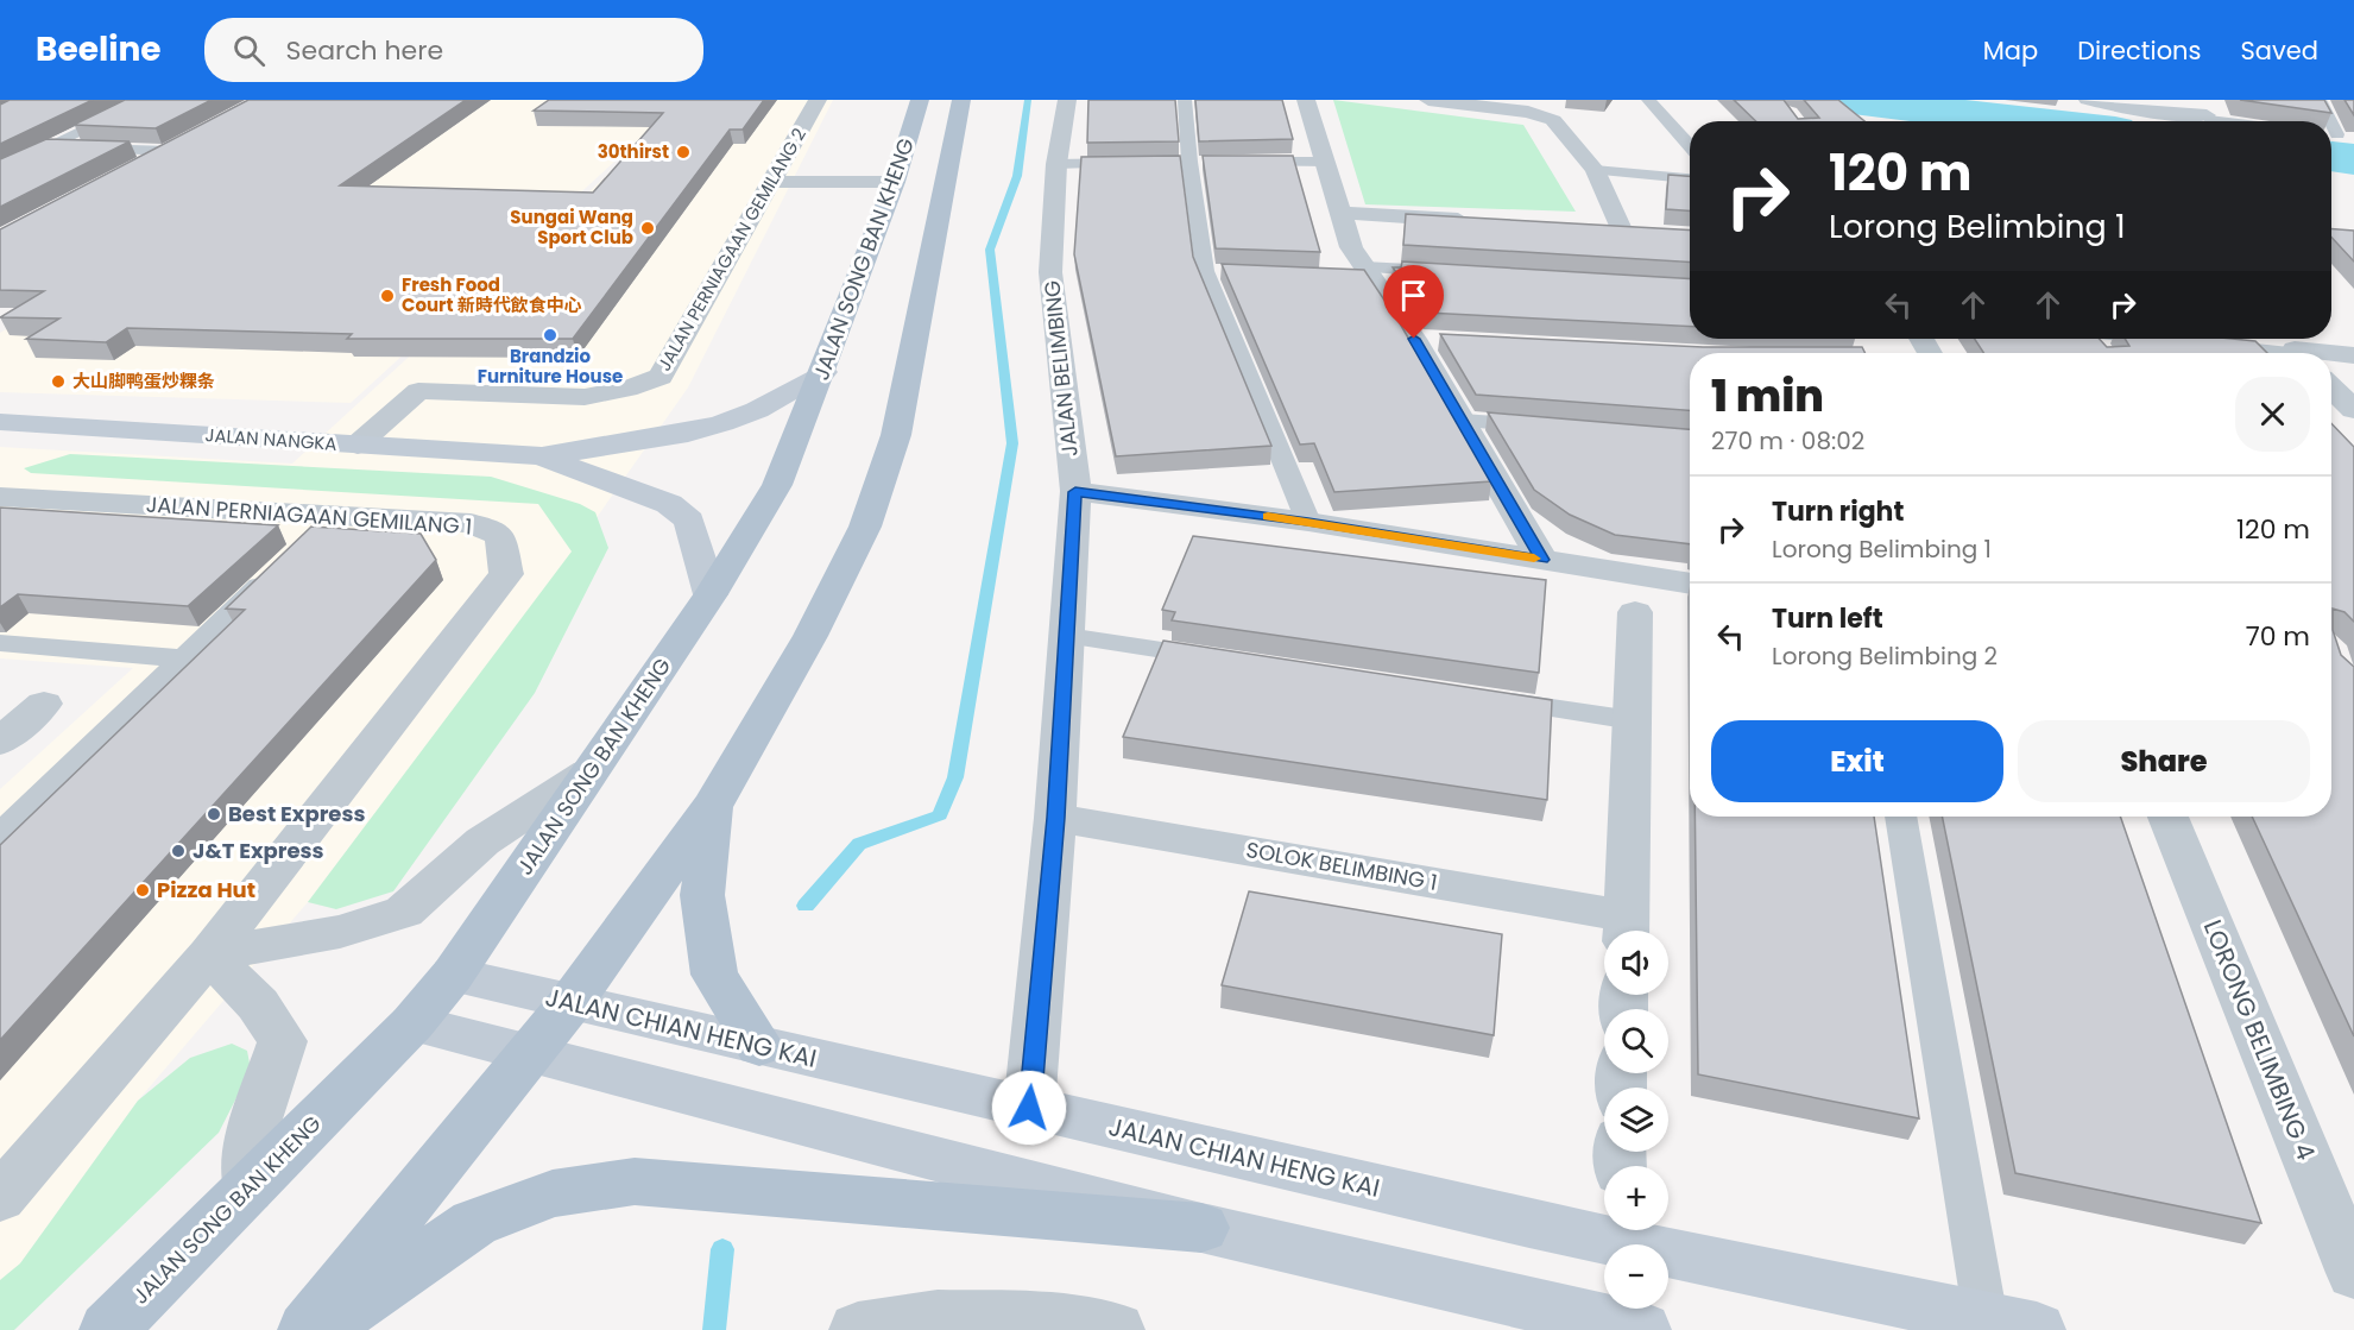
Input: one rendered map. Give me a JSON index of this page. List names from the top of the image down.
{
  "streets": {
    "main road": ["JALAN SONG BAN KHENG", "JALAN NANGKA", "JALAN CHIAN HENG KAI"],
    "street": [
      "JALAN PERNIAGAAN GEMILANG 2",
      "JALAN BELIMBING",
      "JALAN PERNIAGAAN GEMILANG 1",
      "SOLOK BELIMBING 1",
      "LORONG BELIMBING 4"
    ]
  },
  "crossings": [
    ["JALAN PERNIAGAAN GEMILANG 2", "JALAN NANGKA"],
    ["JALAN SONG BAN KHENG", "JALAN NANGKA"],
    ["JALAN SONG BAN KHENG", "JALAN CHIAN HENG KAI"],
    ["JALAN BELIMBING", "SOLOK BELIMBING 1"],
    ["JALAN BELIMBING", "JALAN CHIAN HENG KAI"]
  ],
  "places": [
    "30thirst",
    "Sungai Wang Sport Club",
    "Fresh Food Court 新時代飲食中心",
    "Brandzio Furniture House",
    "大山脚鸭蛋炒粿条",
    "Best Express",
    "J&T Express",
    "Pizza Hut"
  ],
  "page": {
    "header": "Beeline",
    "search": "Search here",
    "nav": ["Map", "Directions", "Saved"],
    "turn": ["120 m", "Lorong Belimbing 1"],
    "heading": ["1 min", "270 m · 08:02"],
    "list": [
      {
        "name": "Turn right",
        "note": "Lorong Belimbing 1",
        "value": "120 m"
      },
      {
        "name": "Turn left",
        "note": "Lorong Belimbing 2",
        "value": "70 m"
      }
    ],
    "buttons": ["Exit", "Share"],
    "map_buttons": ["+", "−"]
  }
}
